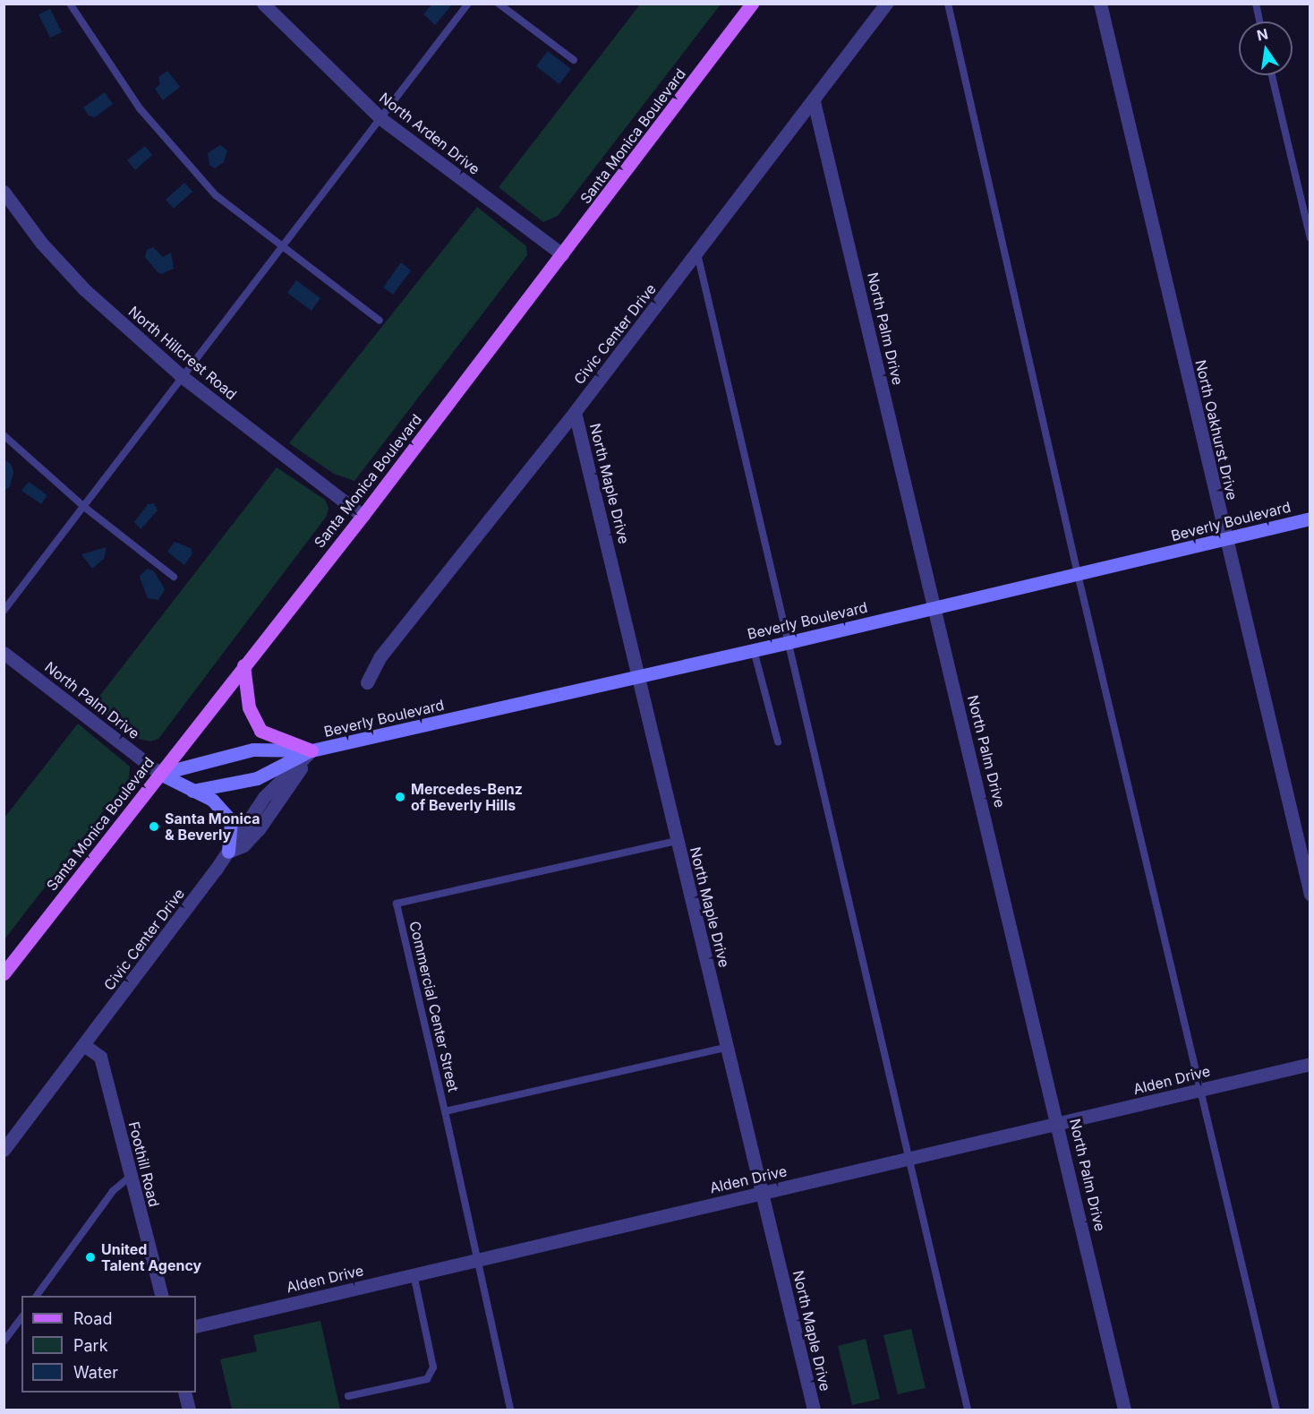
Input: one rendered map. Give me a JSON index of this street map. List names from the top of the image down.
{
  "streets": {
    "main road": ["Santa Monica Boulevard", "Beverly Boulevard"],
    "street": [
      "North Arden Drive",
      "North Palm Drive",
      "Civic Center Drive",
      "North Hillcrest Road",
      "North Oakhurst Drive",
      "North Maple Drive",
      "Alden Drive",
      "Foothill Road"
    ],
    "lane": ["Commercial Center Street"]
  },
  "crossings": [
    ["North Arden Drive", "Santa Monica Boulevard"],
    ["Santa Monica Boulevard", "North Palm Drive"],
    ["Santa Monica Boulevard", "North Hillcrest Road"],
    ["Santa Monica Boulevard", "Beverly Boulevard"],
    ["North Palm Drive", "Civic Center Drive"],
    ["North Palm Drive", "Beverly Boulevard"],
    ["North Palm Drive", "Alden Drive"],
    ["Civic Center Drive", "North Maple Drive"],
    ["Civic Center Drive", "Foothill Road"],
    ["North Oakhurst Drive", "Beverly Boulevard"],
    ["North Maple Drive", "Beverly Boulevard"],
    ["North Maple Drive", "Commercial Center Street"],
    ["North Maple Drive", "Alden Drive"]
  ],
  "places": ["Mercedes-Benz of Beverly Hills", "Santa Monica & Beverly", "United Talent Agency"],
  "legend": ["Road", "Park", "Water"],
  "north": "top"
}
